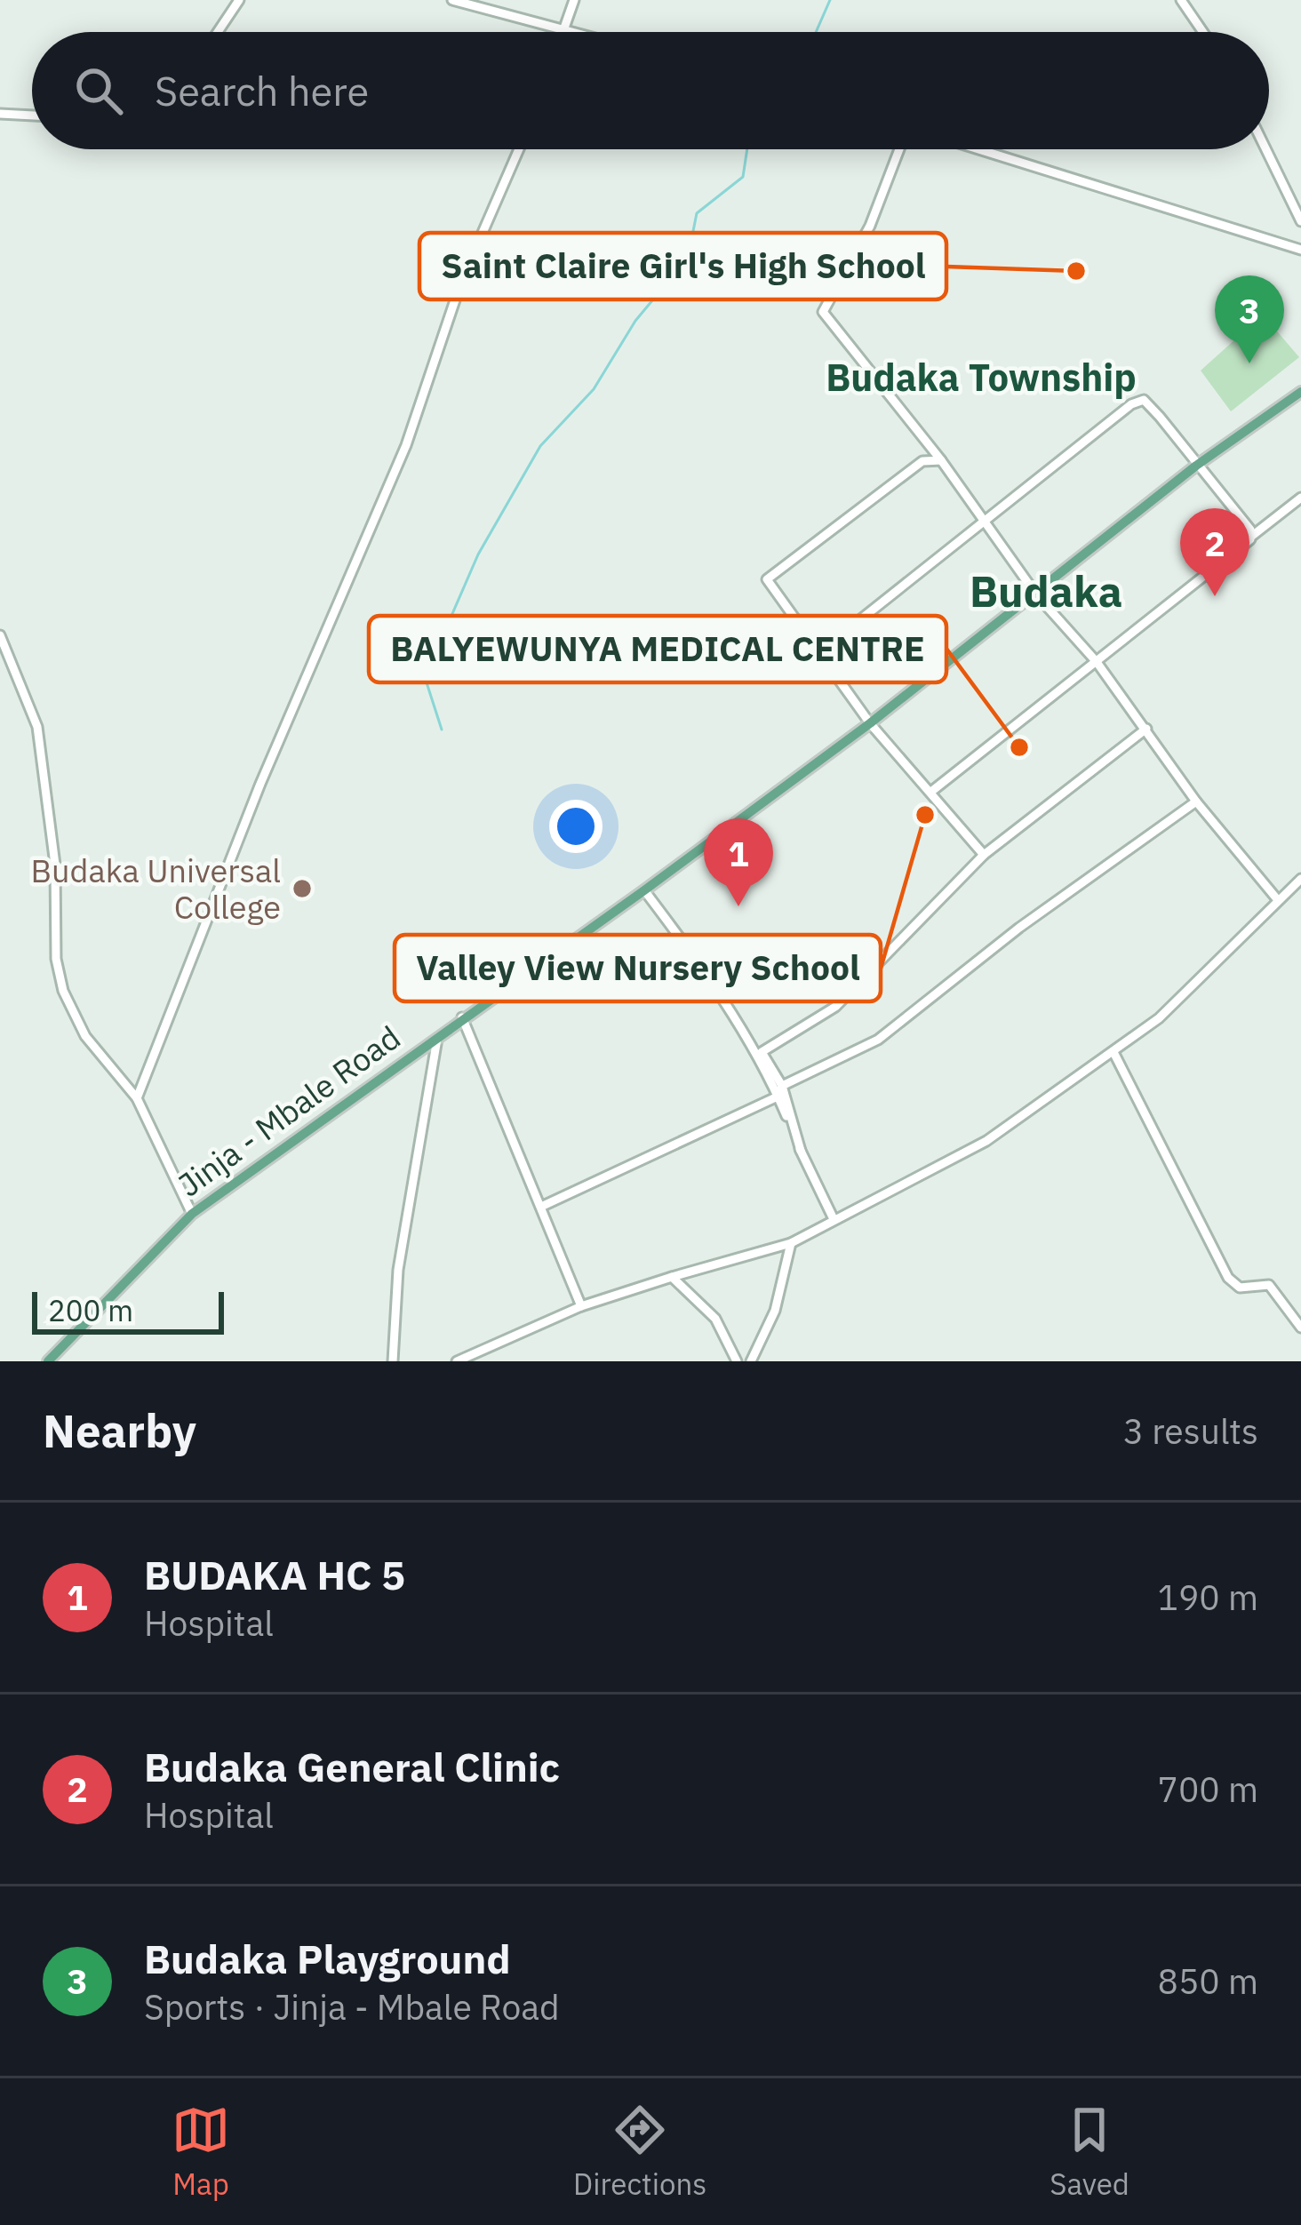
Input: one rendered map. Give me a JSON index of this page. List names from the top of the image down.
{
  "streets": {
    "main road": ["Jinja - Mbale Road"]
  },
  "districts": ["Budaka Township", "Budaka"],
  "places": [
    "Saint Claire Girl's High School",
    "BALYEWUNYA MEDICAL CENTRE",
    "Valley View Nursery School",
    "Budaka Universal College"
  ],
  "scale_bar": "200 m",
  "page": {
    "search": "Search here",
    "pins": ["3", "2", "1"],
    "scale": "200 m",
    "heading": ["Nearby", "3 results"],
    "list": [
      {
        "mark": "1",
        "name": "BUDAKA HC 5",
        "note": "Hospital",
        "value": "190 m"
      },
      {
        "mark": "2",
        "name": "Budaka General Clinic",
        "note": "Hospital",
        "value": "700 m"
      },
      {
        "mark": "3",
        "name": "Budaka Playground",
        "note": "Sports · Jinja - Mbale Road",
        "value": "850 m"
      }
    ],
    "nav": ["Map", "Directions", "Saved"]
  }
}
